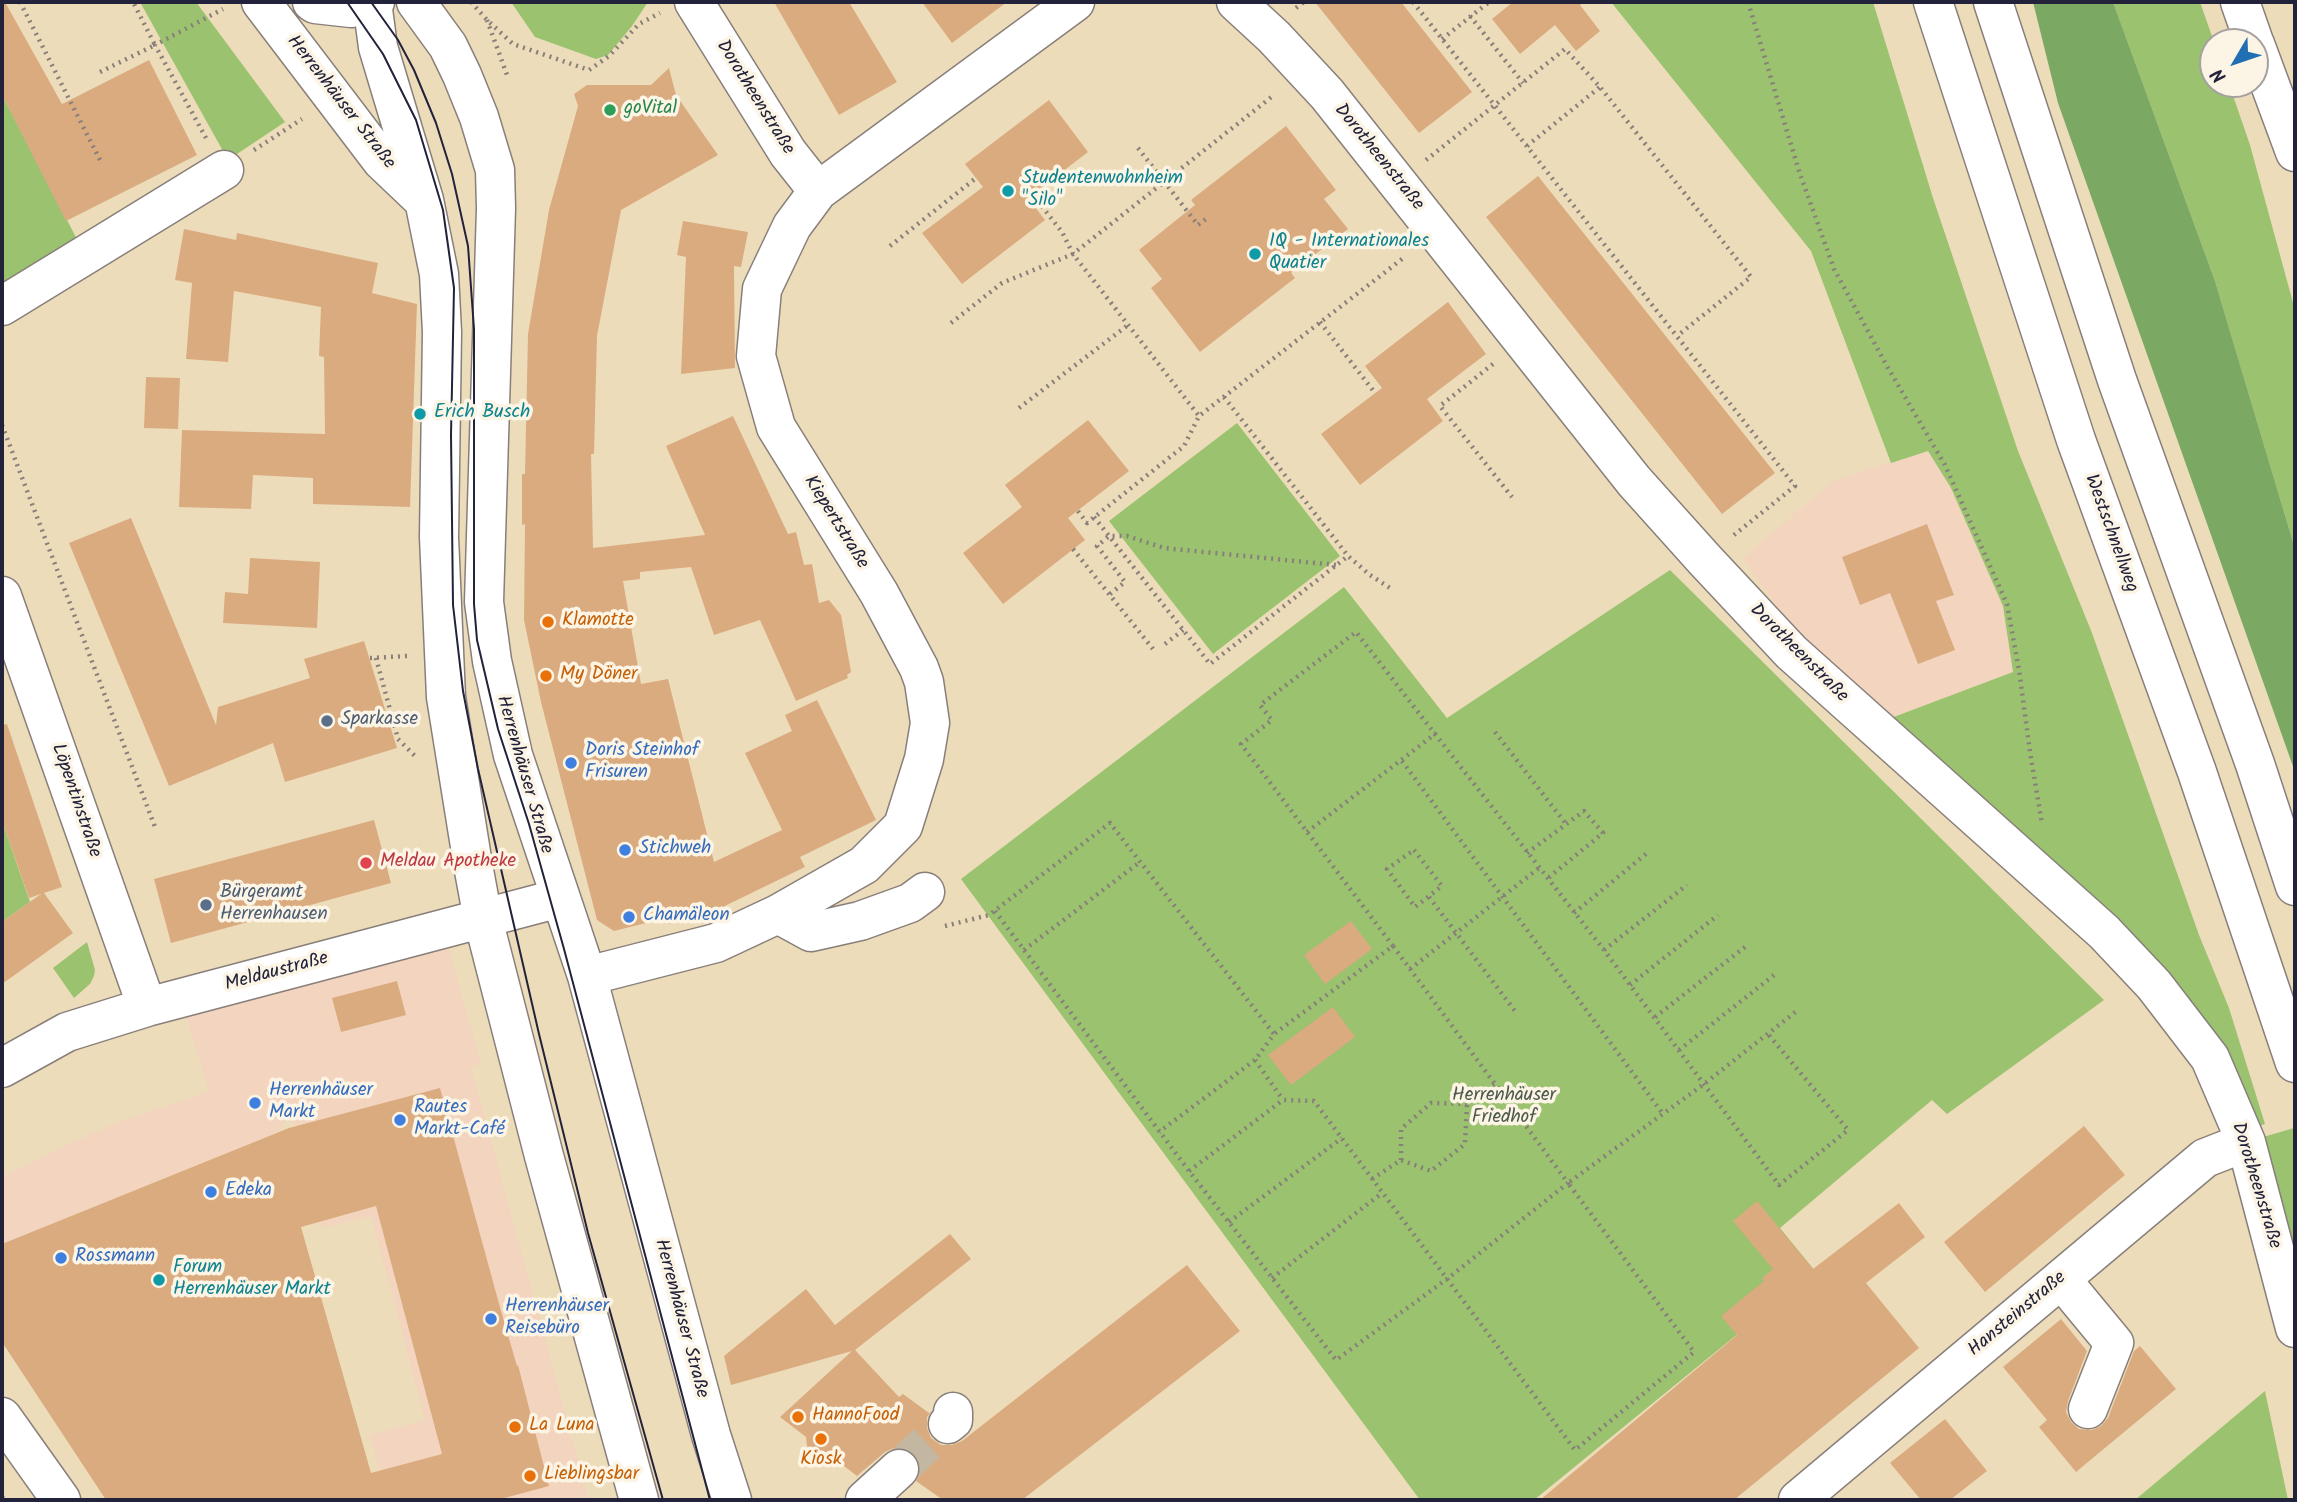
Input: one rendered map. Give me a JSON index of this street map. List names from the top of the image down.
{
  "streets": {
    "main road": [
      "Dorotheenstraße",
      "Herrenhäuser Straße",
      "Kiepertstraße",
      "Westschnellweg",
      "Löpentinstraße",
      "Meldaustraße",
      "Hansteinstraße"
    ]
  },
  "crossings": [
    ["Dorotheenstraße", "Kiepertstraße"],
    ["Dorotheenstraße", "Hansteinstraße"],
    ["Herrenhäuser Straße", "Kiepertstraße"],
    ["Herrenhäuser Straße", "Meldaustraße"],
    ["Löpentinstraße", "Meldaustraße"]
  ],
  "parks": ["Herrenhäuser Friedhof"],
  "places": [
    "goVital",
    "Studentenwohnheim \"Silo\"",
    "IQ - Internationales Quatier",
    "Erich Busch",
    "Klamotte",
    "My Döner",
    "Sparkasse",
    "Doris Steinhof Frisuren",
    "Stichweh",
    "Meldau Apotheke",
    "Bürgeramt Herrenhausen",
    "Chamäleon",
    "Herrenhäuser Markt",
    "Rautes Markt-Café",
    "Edeka",
    "Rossmann",
    "Forum Herrenhäuser Markt",
    "Herrenhäuser Reisebüro",
    "HannoFood",
    "La Luna",
    "Kiosk",
    "Lieblingsbar"
  ],
  "north": "bottom left"
}
